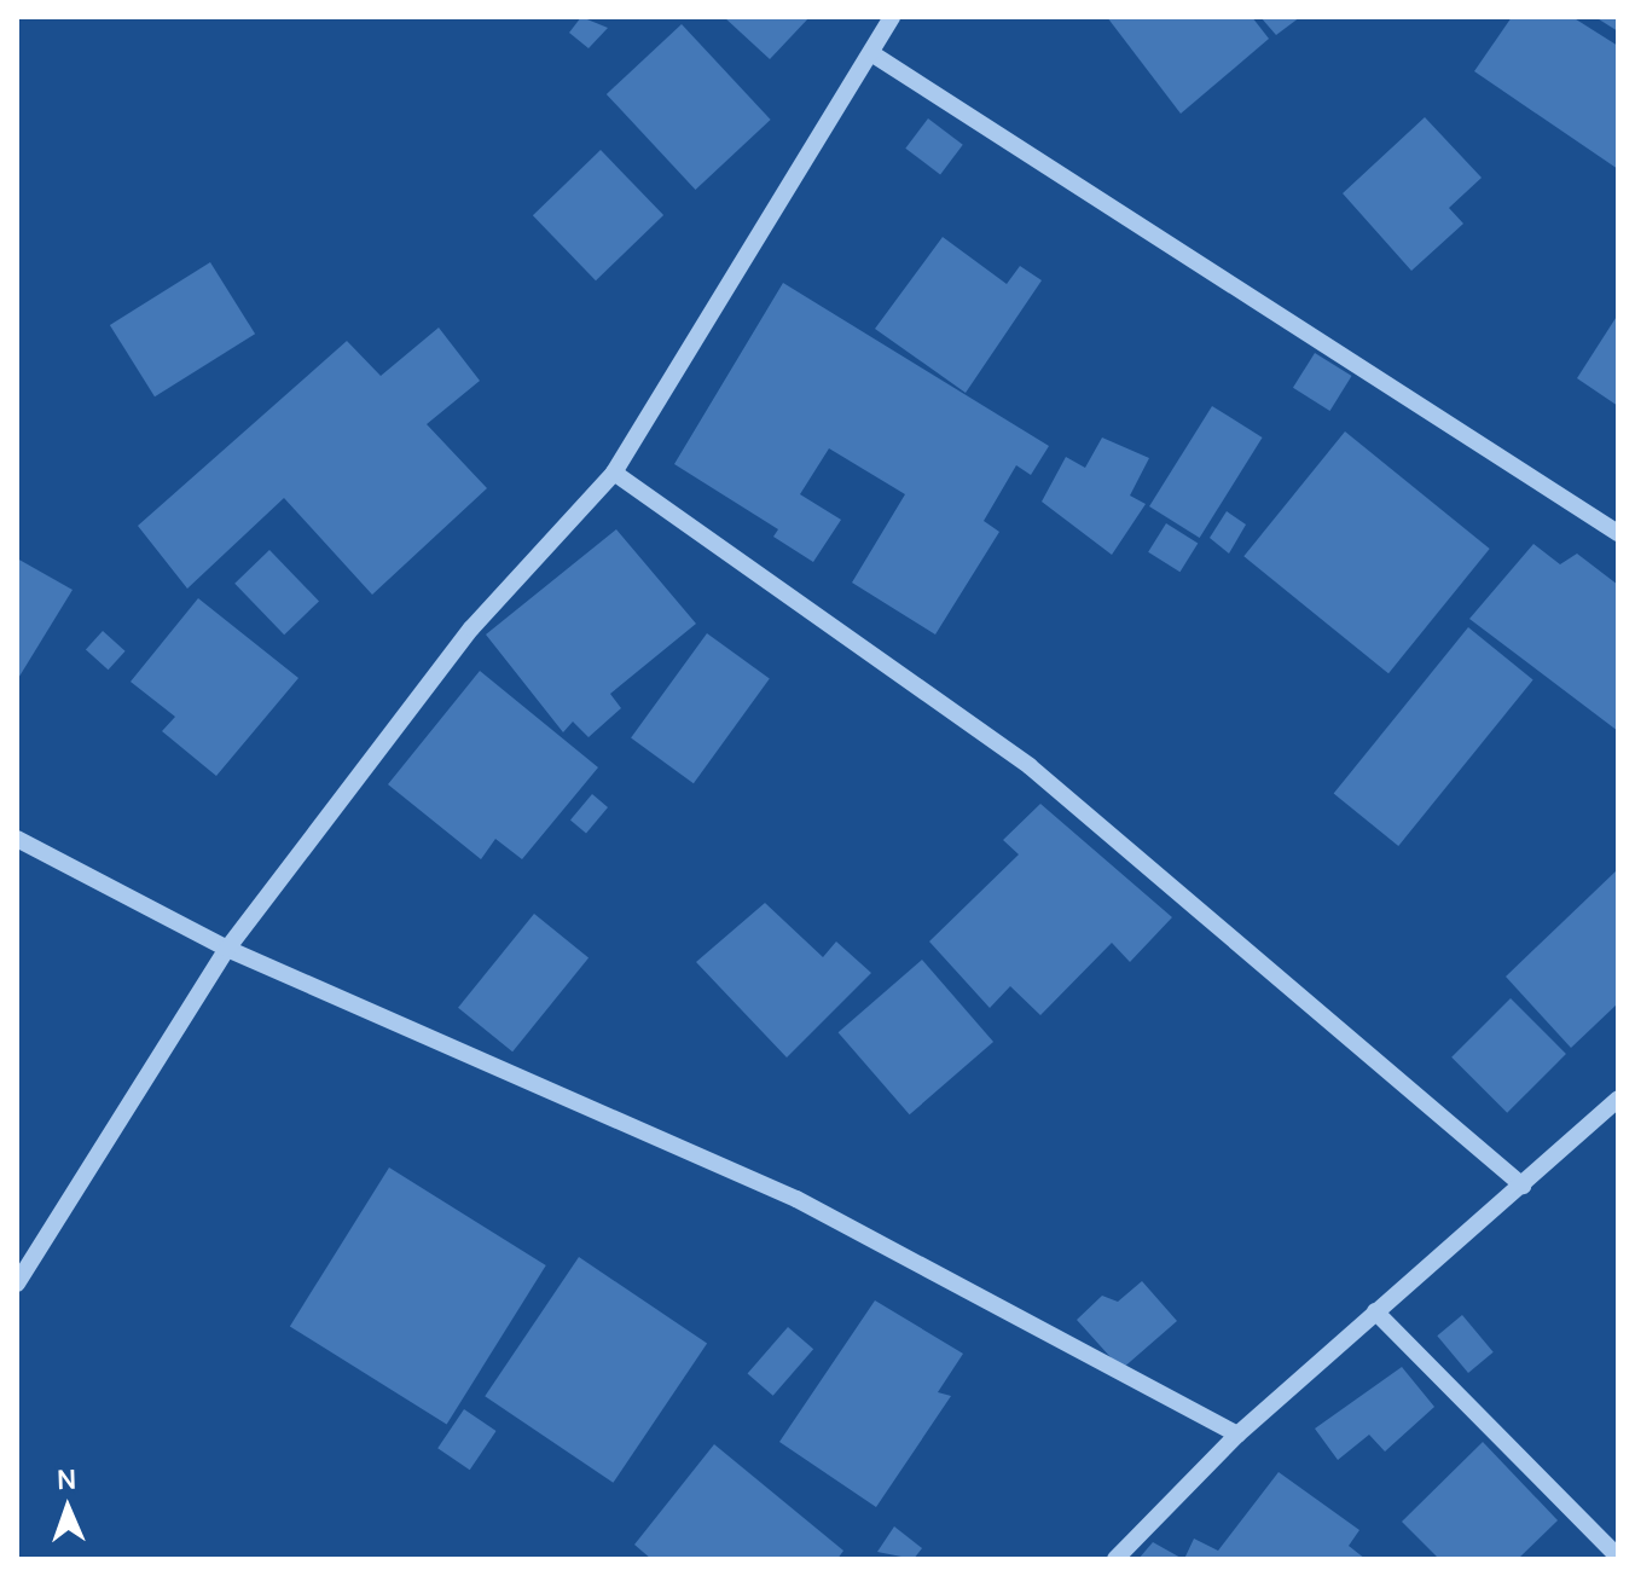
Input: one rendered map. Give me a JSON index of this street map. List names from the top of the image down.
{
  "north": "top"
}
